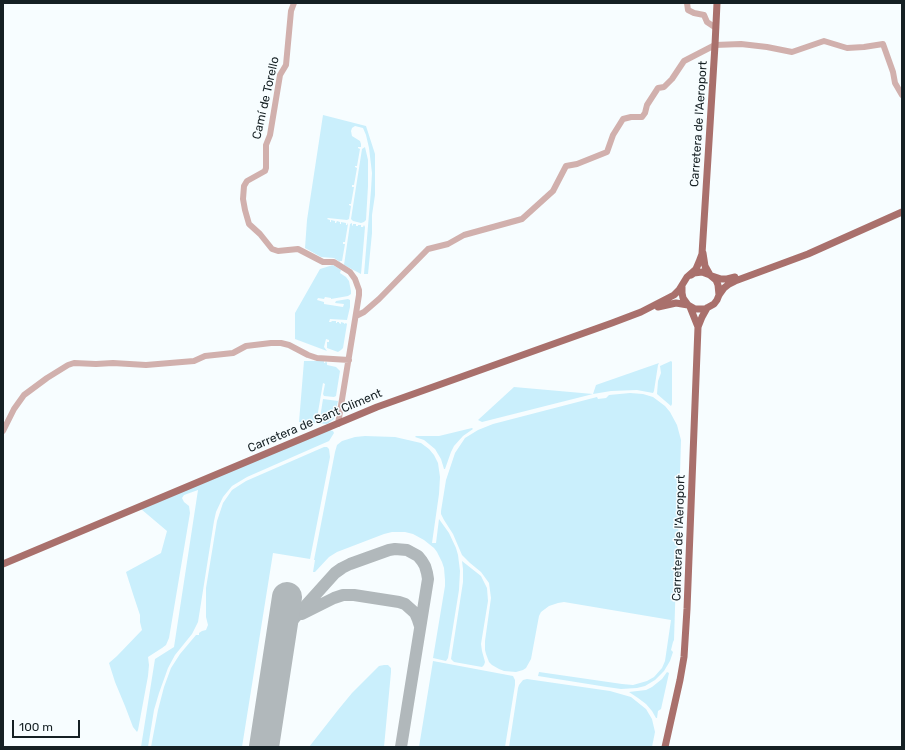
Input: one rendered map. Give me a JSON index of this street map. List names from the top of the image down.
{
  "streets": {
    "main road": ["Carretera de l'Aeroport", "Carretera de Sant Climent"],
    "street": ["Camí de Torello"]
  },
  "crossings": [
    ["Camí de Torello", "Carretera de Sant Climent"]
  ],
  "scale_bar": "100 m"
}
